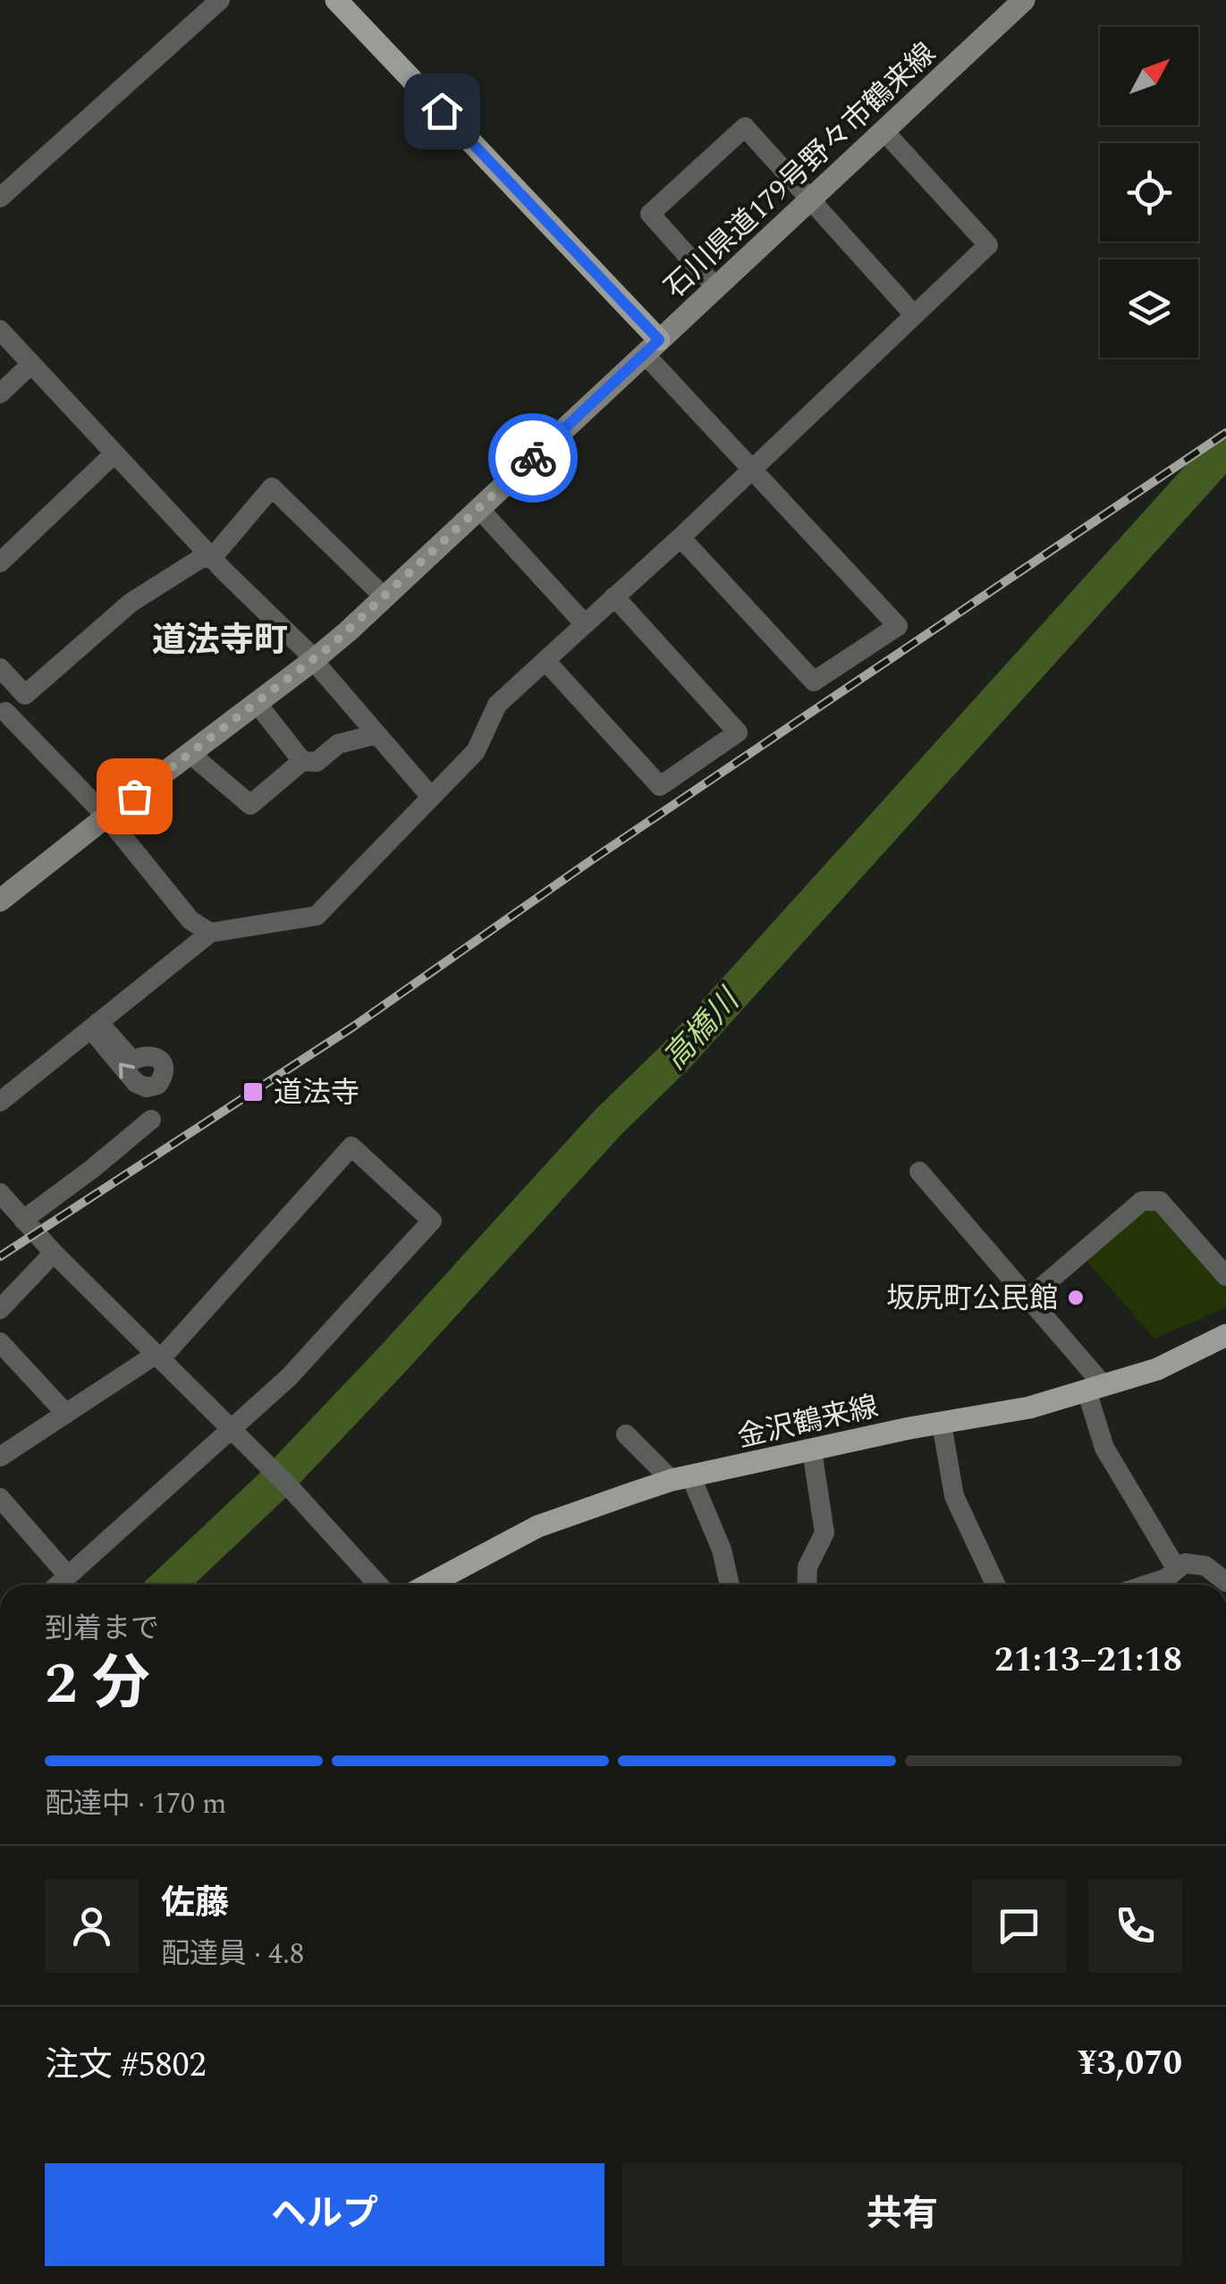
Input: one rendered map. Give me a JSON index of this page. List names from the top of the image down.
{
  "streets": {
    "main road": ["石川県道179号野々市鶴来線", "金沢鶴来線"]
  },
  "districts": ["道法寺町"],
  "water": ["高橋川"],
  "places": {
    "transit": ["道法寺"],
    "other": ["坂尻町公民館"]
  },
  "north": "top right",
  "page": {
    "heading": ["2 分", "到着まで", "21:13–21:18"],
    "panel": [
      "佐藤",
      "配達員 · 4.8",
      "注文 #5802",
      "¥3,070"
    ],
    "bar": "配達中 · 170 m",
    "buttons": ["ヘルプ", "共有"]
  }
}
